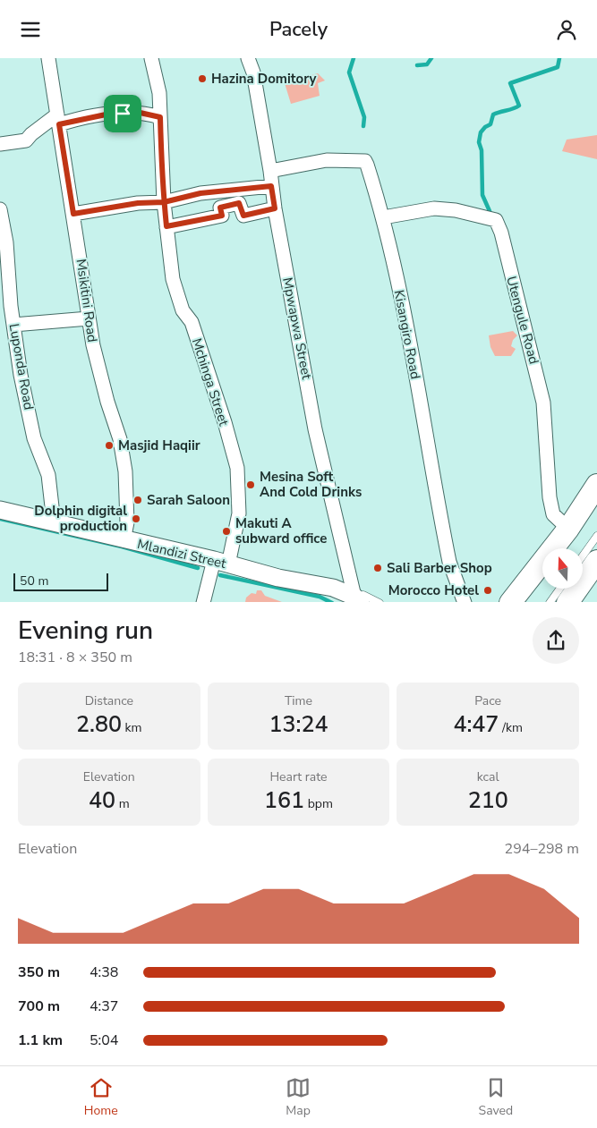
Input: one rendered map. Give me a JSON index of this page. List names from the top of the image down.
{
  "streets": {
    "street": [
      "Msikitini Road",
      "Utengule Road",
      "Mpwapwa Street",
      "Kisangiro Road",
      "Luponda Road",
      "Mchinga Street",
      "Mlandizi Street"
    ]
  },
  "crossings": [
    ["Msikitini Road", "Mlandizi Street"],
    ["Utengule Road", "Kisangiro Road"],
    ["Mpwapwa Street", "Kisangiro Road"],
    ["Mpwapwa Street", "Mlandizi Street"],
    ["Luponda Road", "Mlandizi Street"],
    ["Mchinga Street", "Mlandizi Street"]
  ],
  "places": [
    "Hazina Domitory",
    "Masjid Haqiir",
    "Mesina Soft And Cold Drinks",
    "Sarah Saloon",
    "Dolphin digital production",
    "Makuti A subward office",
    "Sali Barber Shop",
    "Morocco Hotel"
  ],
  "scale_bar": "50 m",
  "north": "top",
  "page": {
    "header": "Pacely",
    "scale": "50 m",
    "heading": ["Evening run", "18:31 · 8 × 350 m"],
    "stats": [
      ["Distance", "2.80 km"],
      ["Time", "13:24"],
      ["Pace", "4:47 /km"],
      ["Elevation", "40 m"],
      ["Heart rate", "161 bpm"],
      ["kcal", "210"]
    ],
    "chart": ["Elevation", "294–298 m"],
    "list": [
      {
        "name": "350 m",
        "note": "4:38"
      },
      {
        "name": "700 m",
        "note": "4:37"
      },
      {
        "name": "1.1 km",
        "note": "5:04"
      }
    ],
    "tabs": ["Home", "Map", "Saved"]
  }
}
